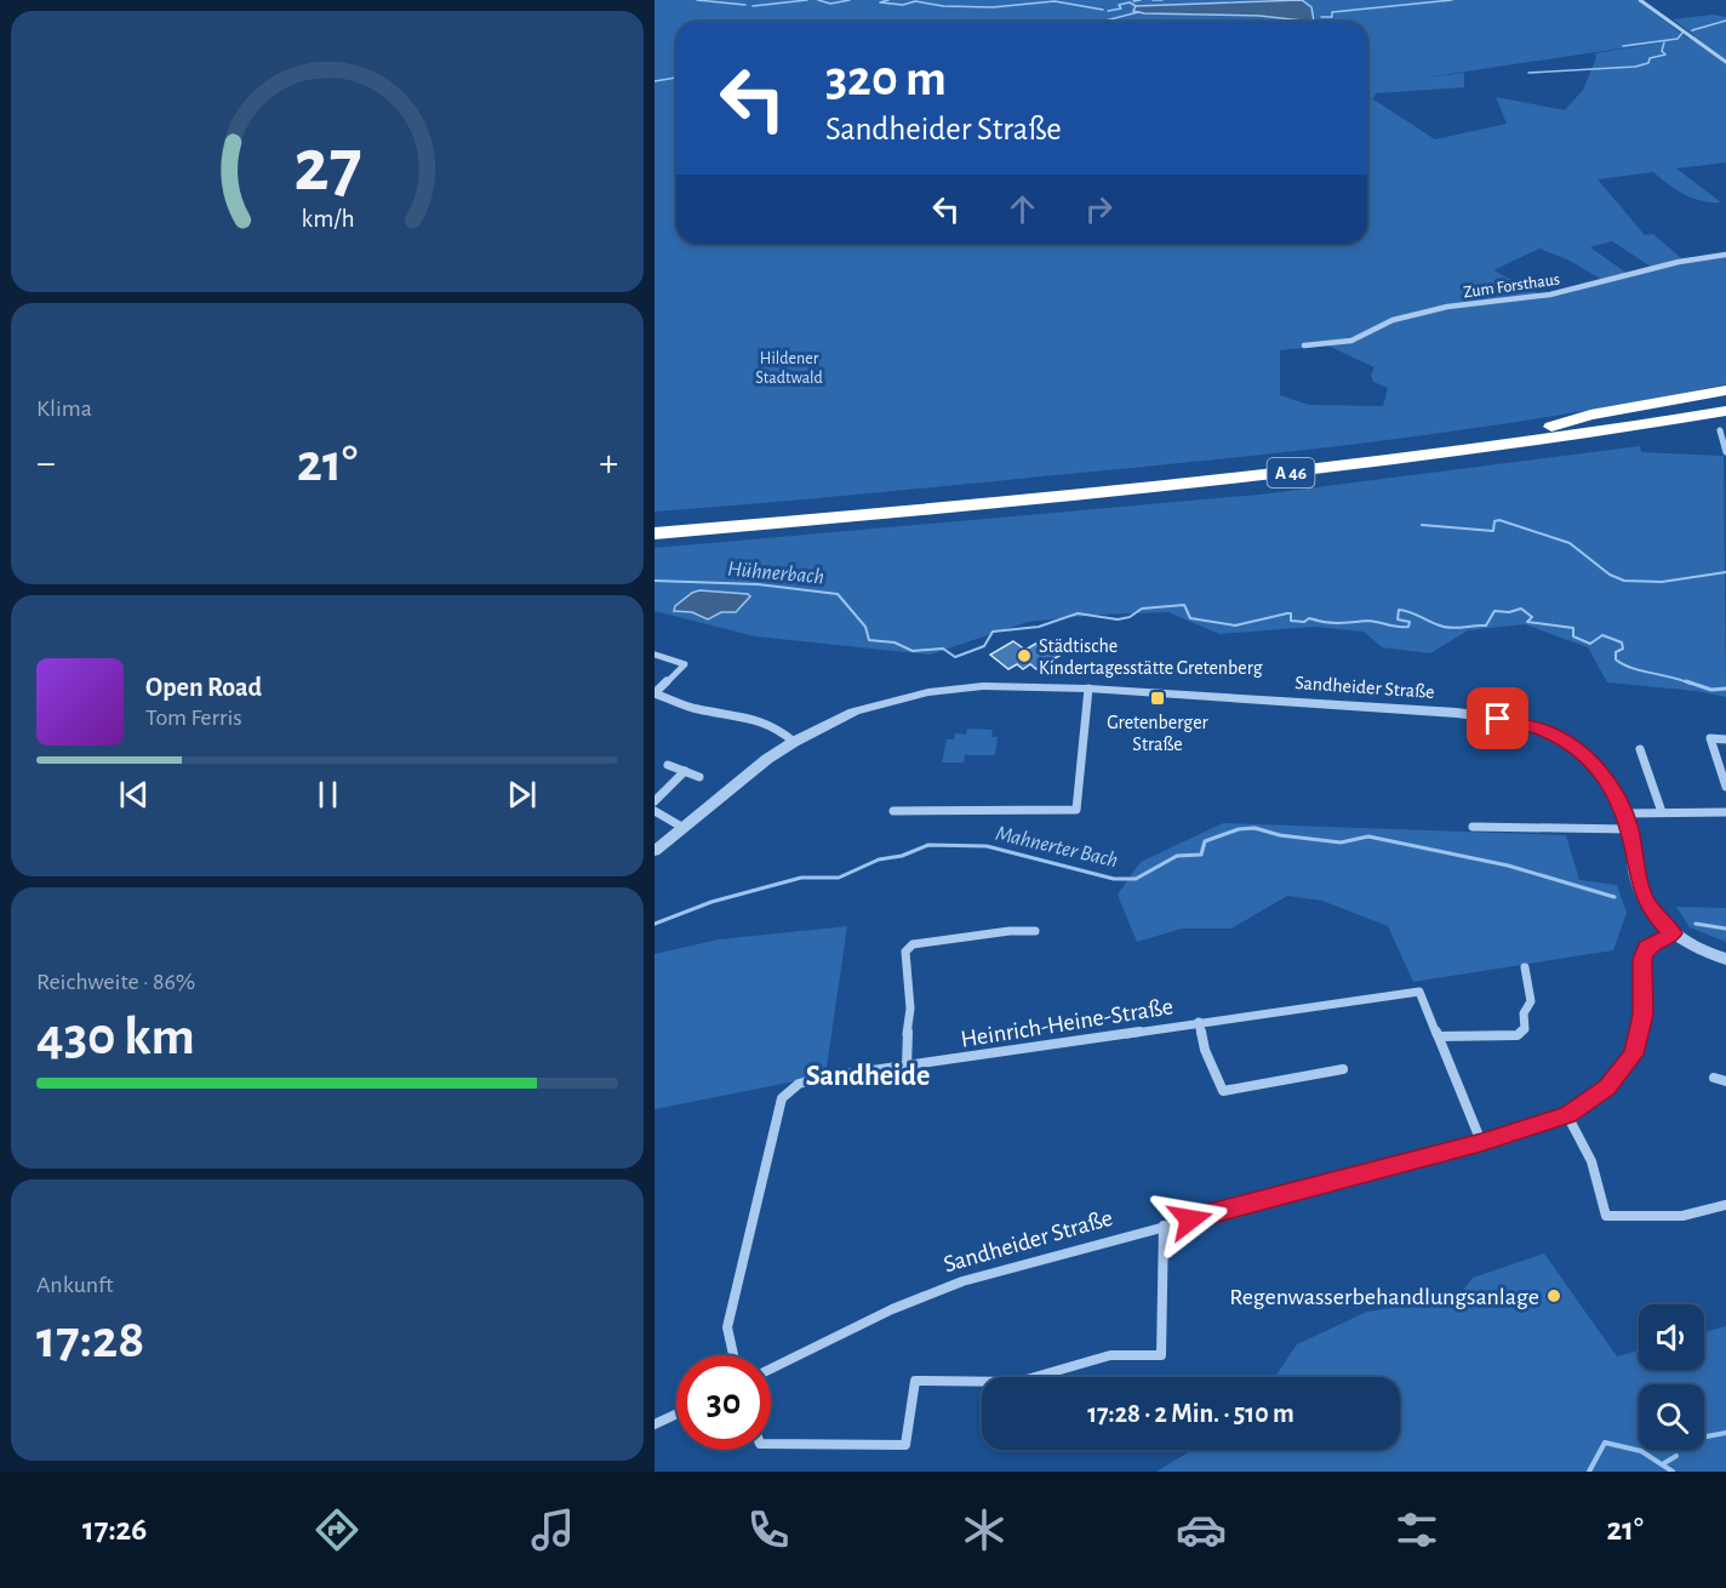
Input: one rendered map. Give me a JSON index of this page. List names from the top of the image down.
{
  "streets": {
    "highway": ["A 46"],
    "street": ["Zum Forsthaus", "Sandheider Straße", "Heinrich-Heine-Straße"]
  },
  "crossings": [
    ["Sandheider Straße", "Heinrich-Heine-Straße"]
  ],
  "districts": ["Sandheide"],
  "water": ["Hühnerbach", "Mahnerter Bach"],
  "parks": ["Hildener Stadtwald"],
  "places": {
    "other": ["Städtische Kindertagesstätte Gretenberg", "Regenwasserbehandlungsanlage"],
    "transit": ["Gretenberger Straße"]
  },
  "page": {
    "turn": ["320 m", "Sandheider Straße"],
    "tile": [
      "Klima",
      ["Reichweite · 86%", "430 km"],
      ["Ankunft", "17:28"]
    ],
    "heat": ["−", "21°", "+"],
    "song": ["Open Road", "Tom Ferris"],
    "limit": "30",
    "trip": "17:28 · 2 Min. · 510 m",
    "tabs": ["17:26", "21°"],
    "gauge": ["27", "km/h"]
  }
}
